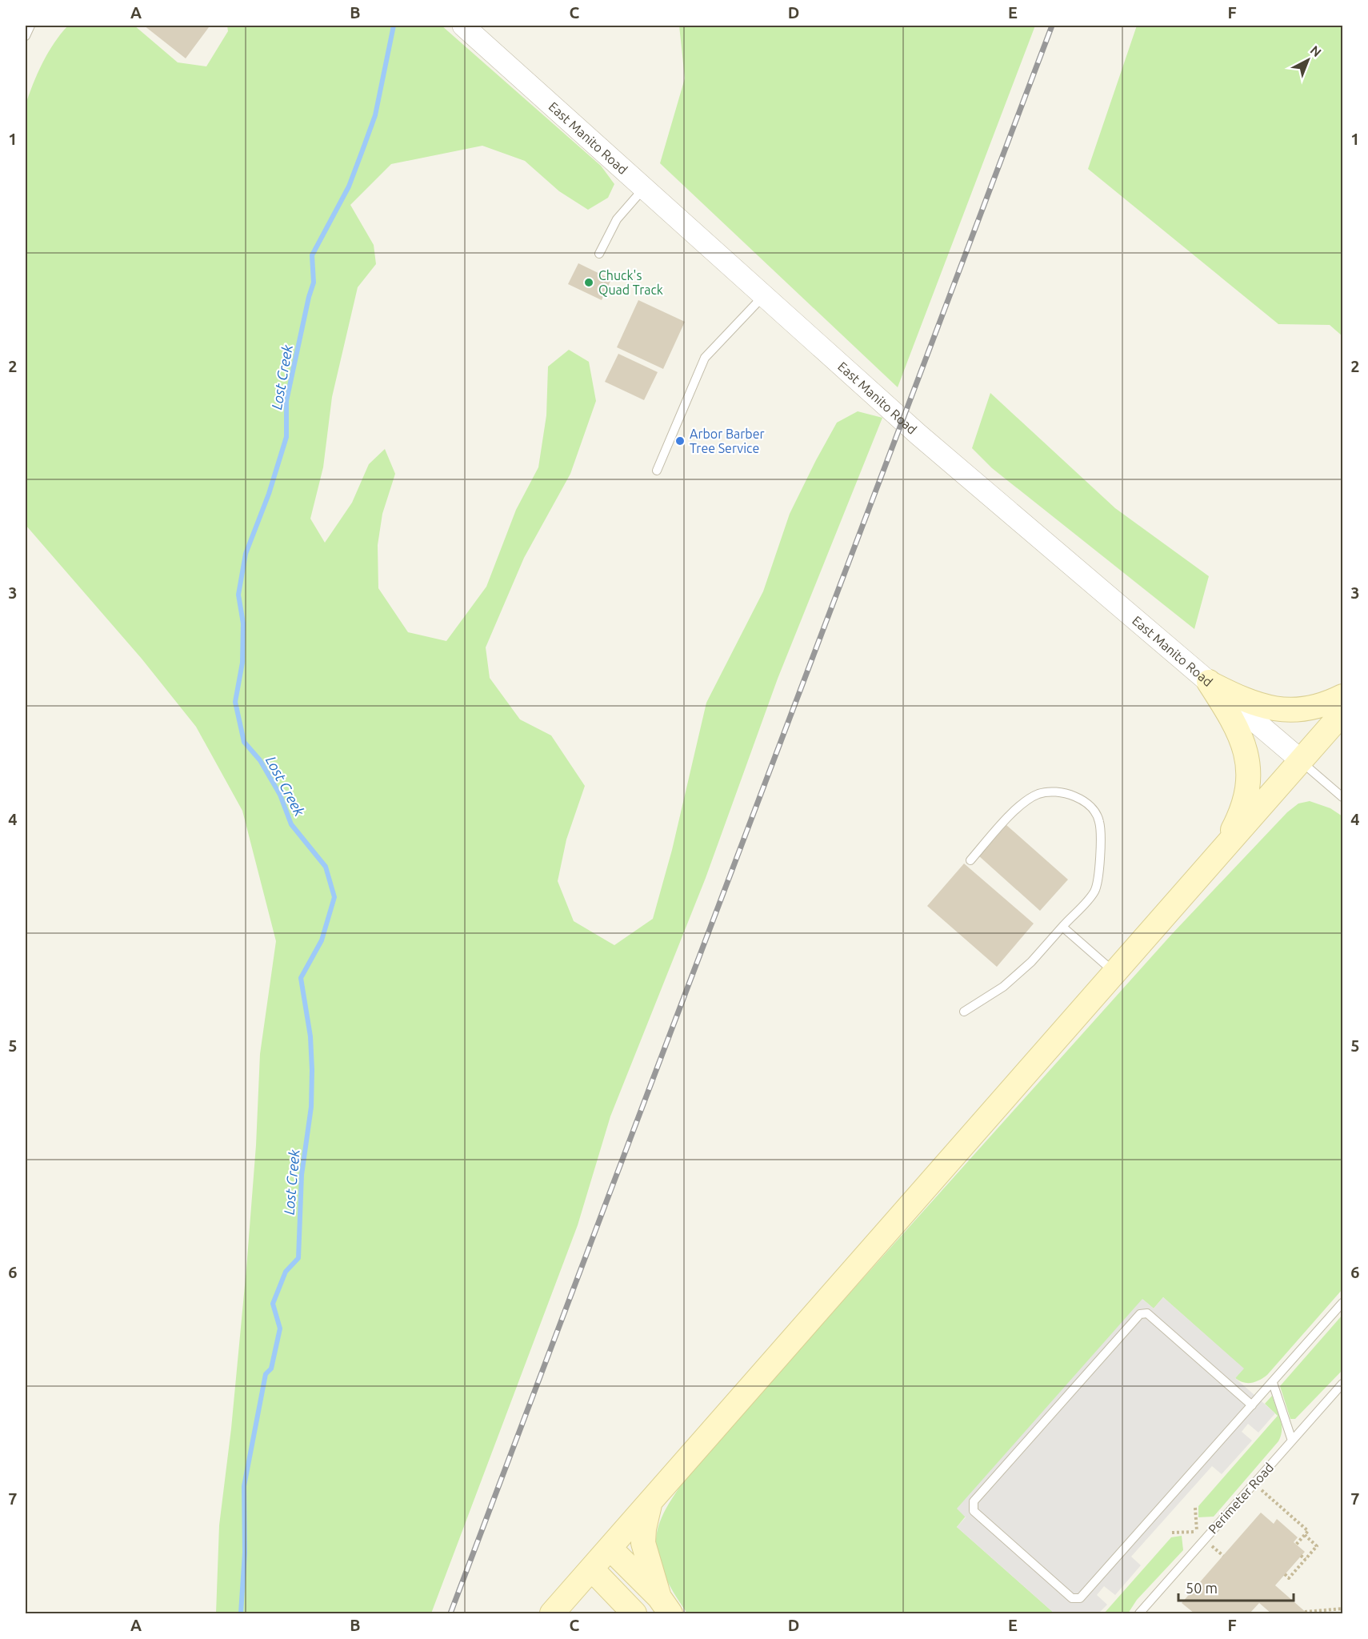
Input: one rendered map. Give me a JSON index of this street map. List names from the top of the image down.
{
  "streets": {
    "street": ["East Manito Road"],
    "lane": ["Perimeter Road"]
  },
  "water": ["Lost Creek"],
  "places": ["Chuck's Quad Track", "Arbor Barber Tree Service"],
  "scale_bar": "50 m",
  "north": "top right",
  "grid": {
    "columns": [
      "A",
      "B",
      "C",
      "D",
      "E",
      "F"
    ],
    "rows": [
      "1",
      "2",
      "3",
      "4",
      "5",
      "6",
      "7"
    ]
  }
}
